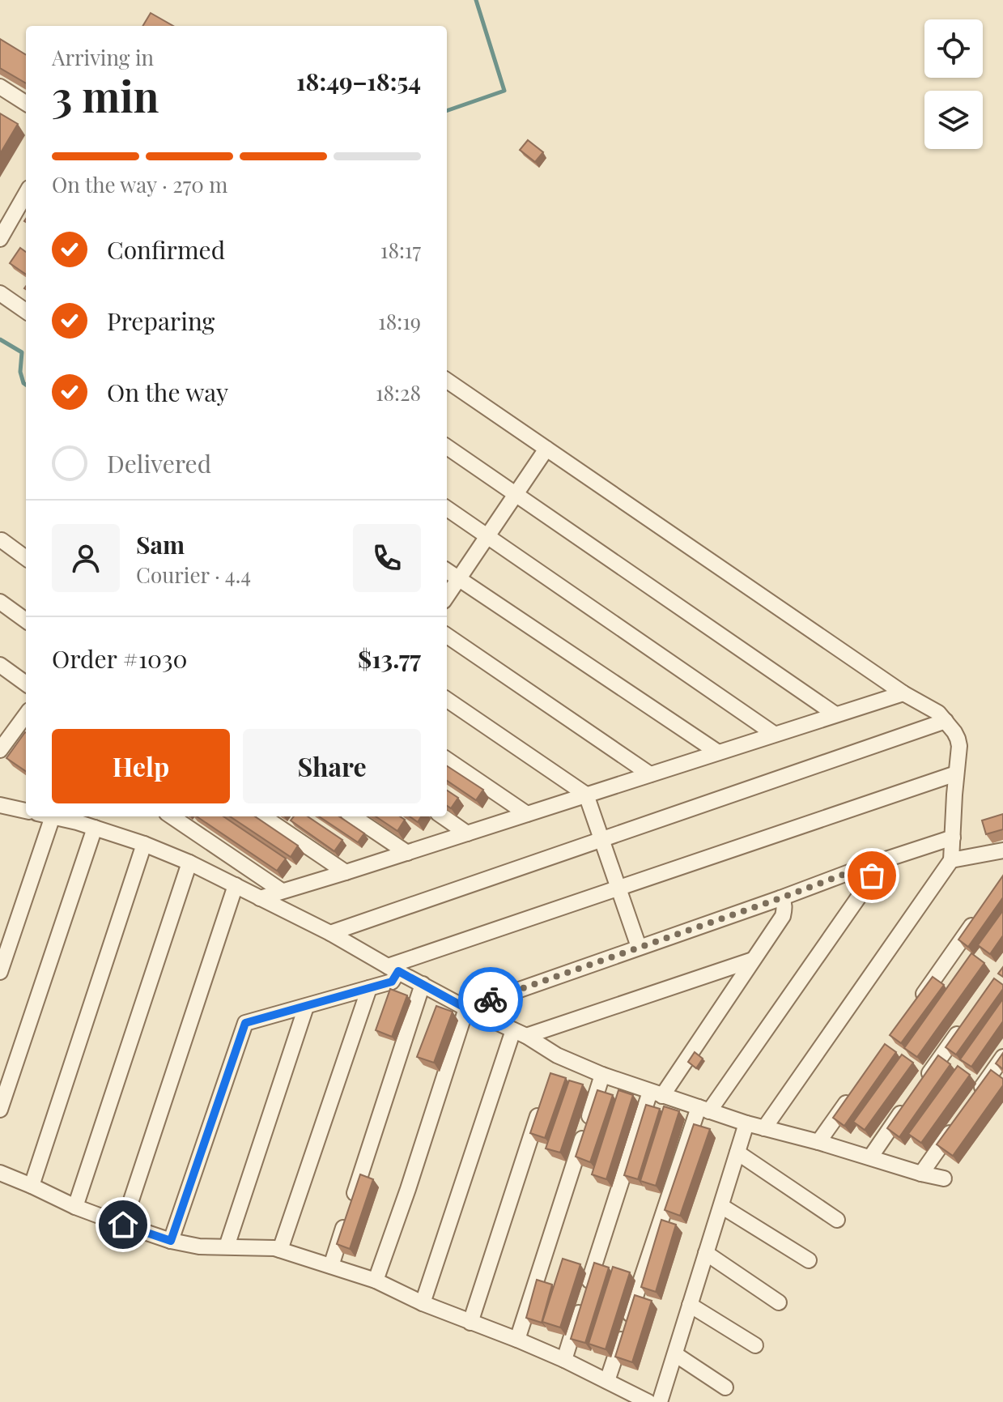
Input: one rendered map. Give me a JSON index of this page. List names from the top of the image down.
{
  "page": {
    "heading": ["3 min", "Arriving in", "18:49–18:54"],
    "panel": [
      "Sam",
      "Courier · 4.4",
      "Order #1030",
      "$13.77"
    ],
    "bar": "On the way · 270 m",
    "list": [
      ["Confirmed", "18:17"],
      ["Preparing", "18:19"],
      ["On the way", "18:28"],
      "Delivered"
    ],
    "buttons": ["Help", "Share"]
  }
}
